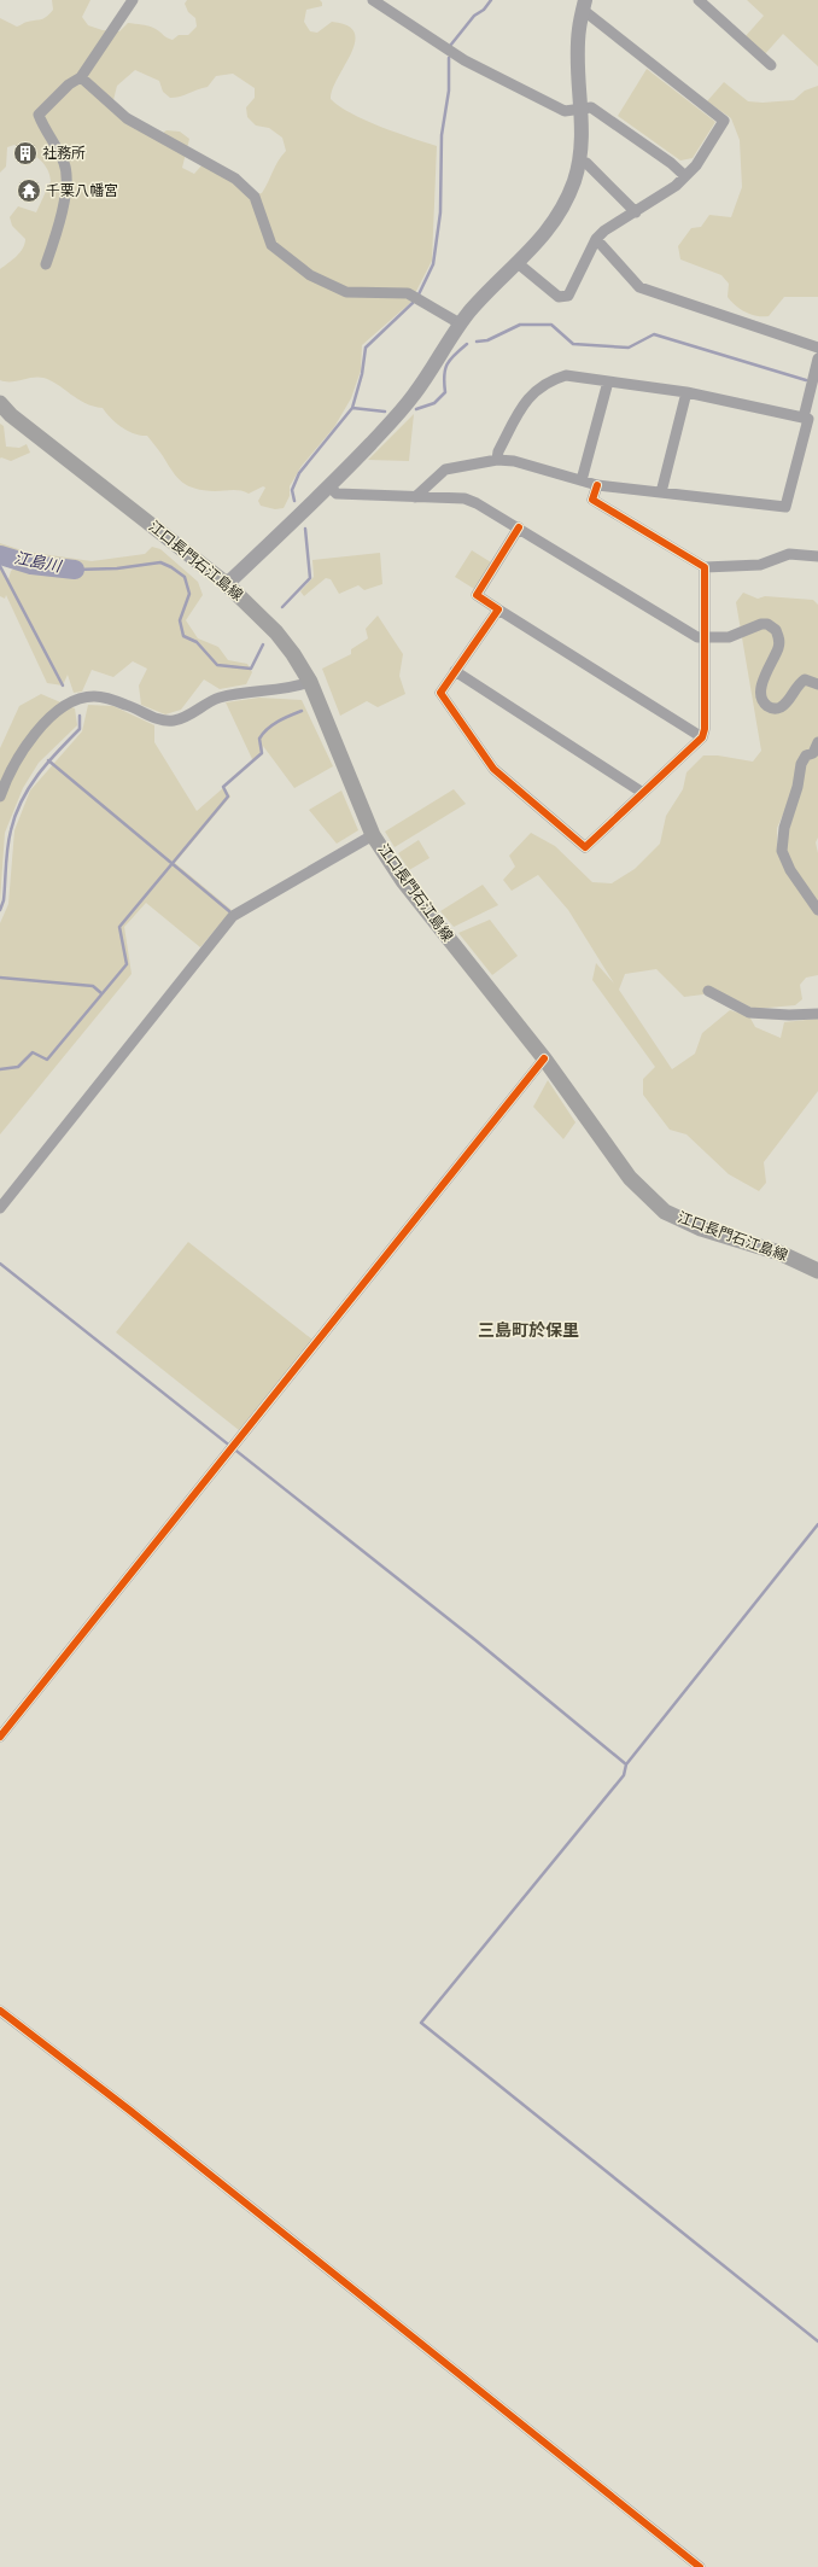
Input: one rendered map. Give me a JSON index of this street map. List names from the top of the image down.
{
  "streets": {
    "main road": ["江口長門石江島線"]
  },
  "districts": ["三島町於保里"],
  "water": ["江島川"],
  "places": {
    "building": ["社務所"],
    "temple": ["千栗八幡宮"]
  }
}
